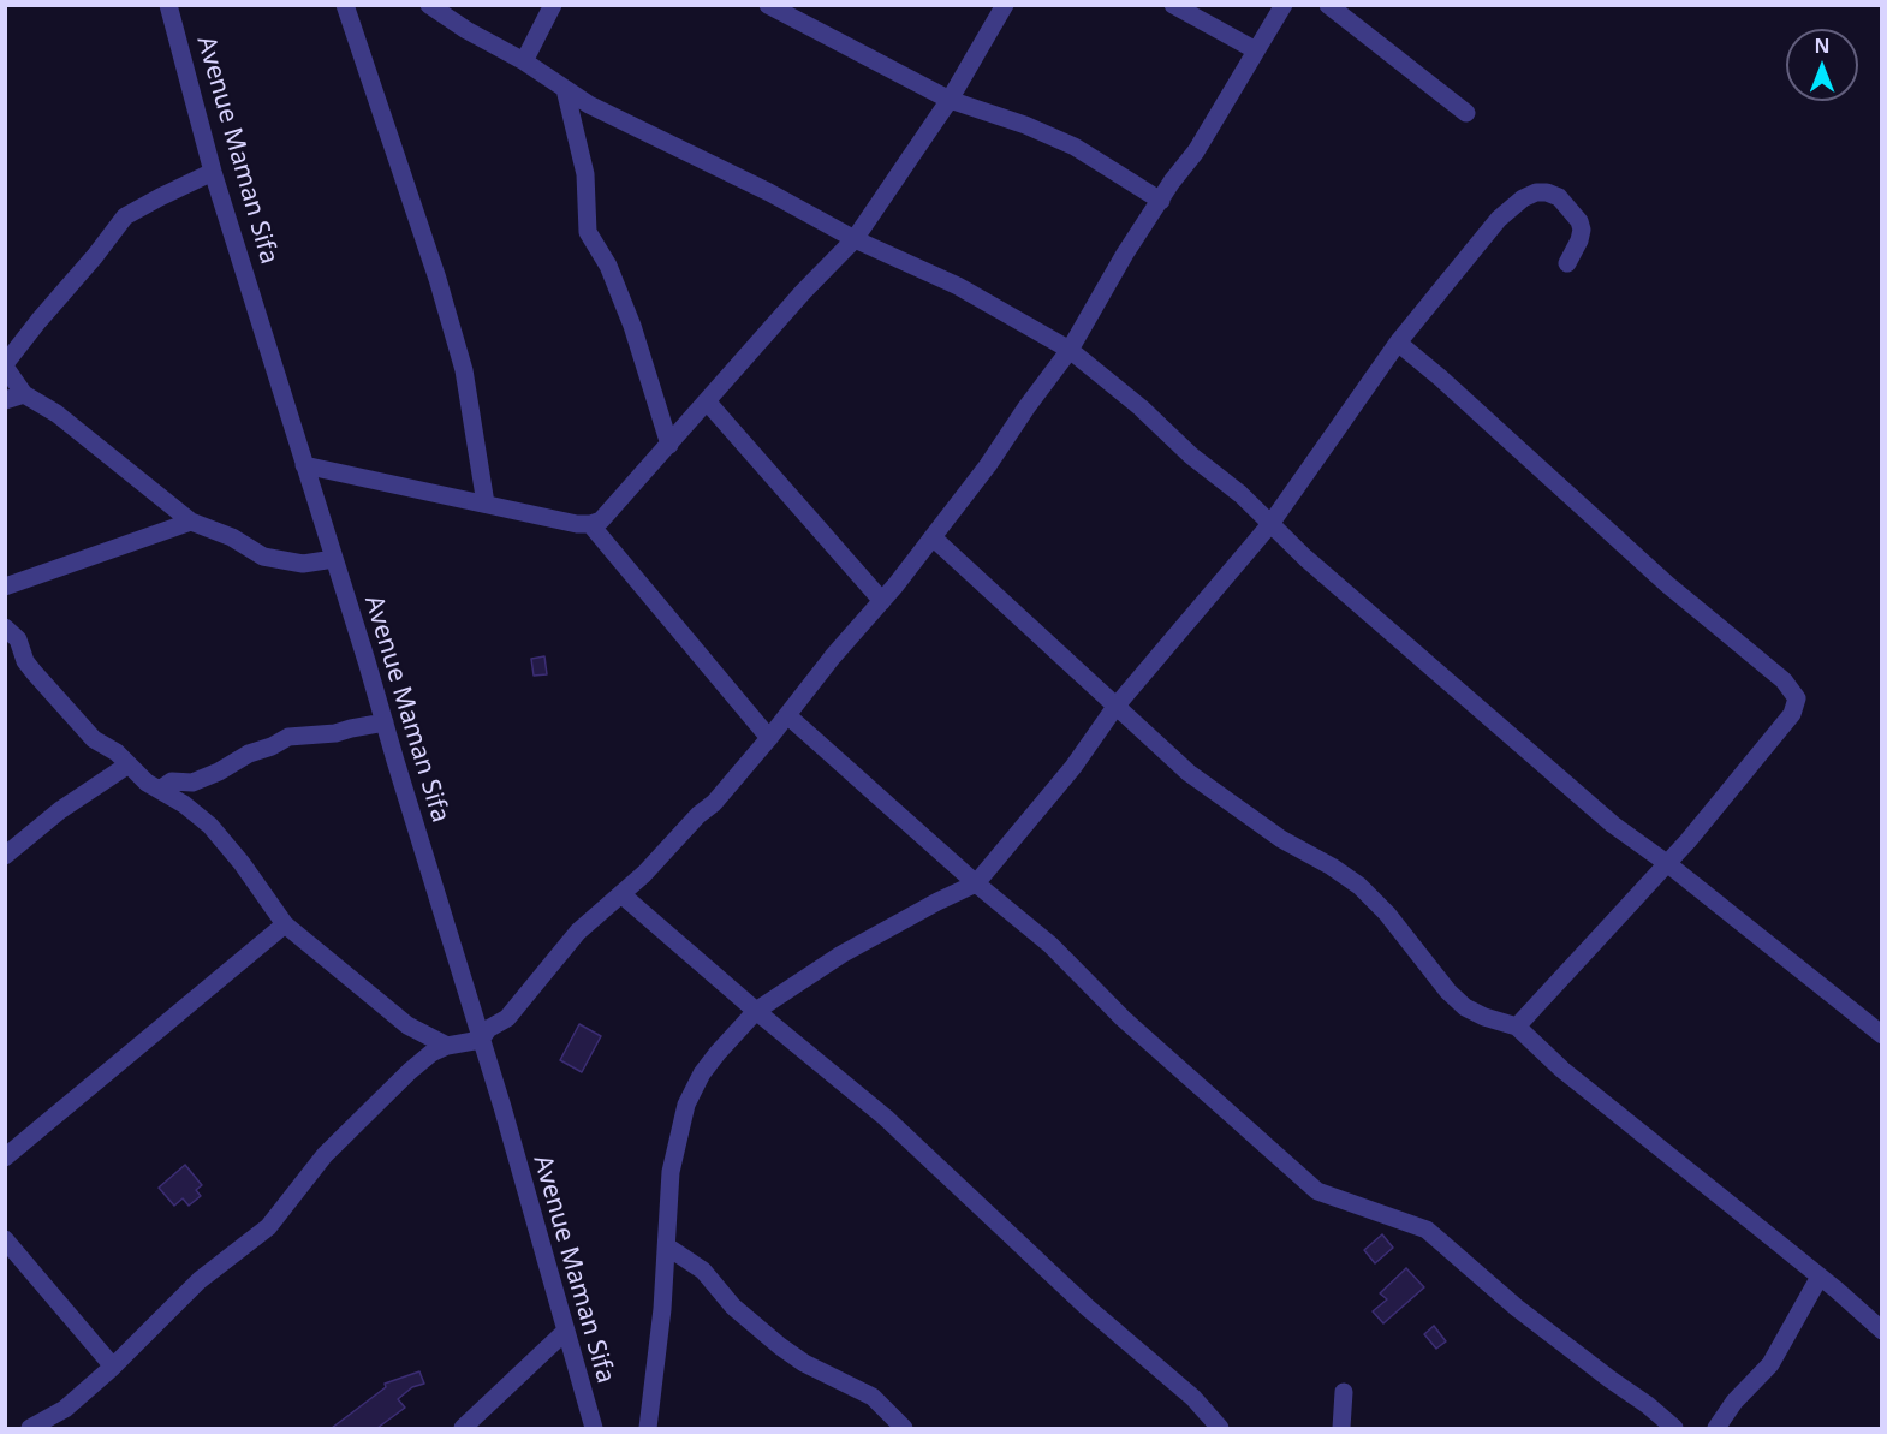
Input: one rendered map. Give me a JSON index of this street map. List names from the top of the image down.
{
  "streets": {
    "street": ["Avenue Maman Sifa"]
  },
  "north": "top"
}
